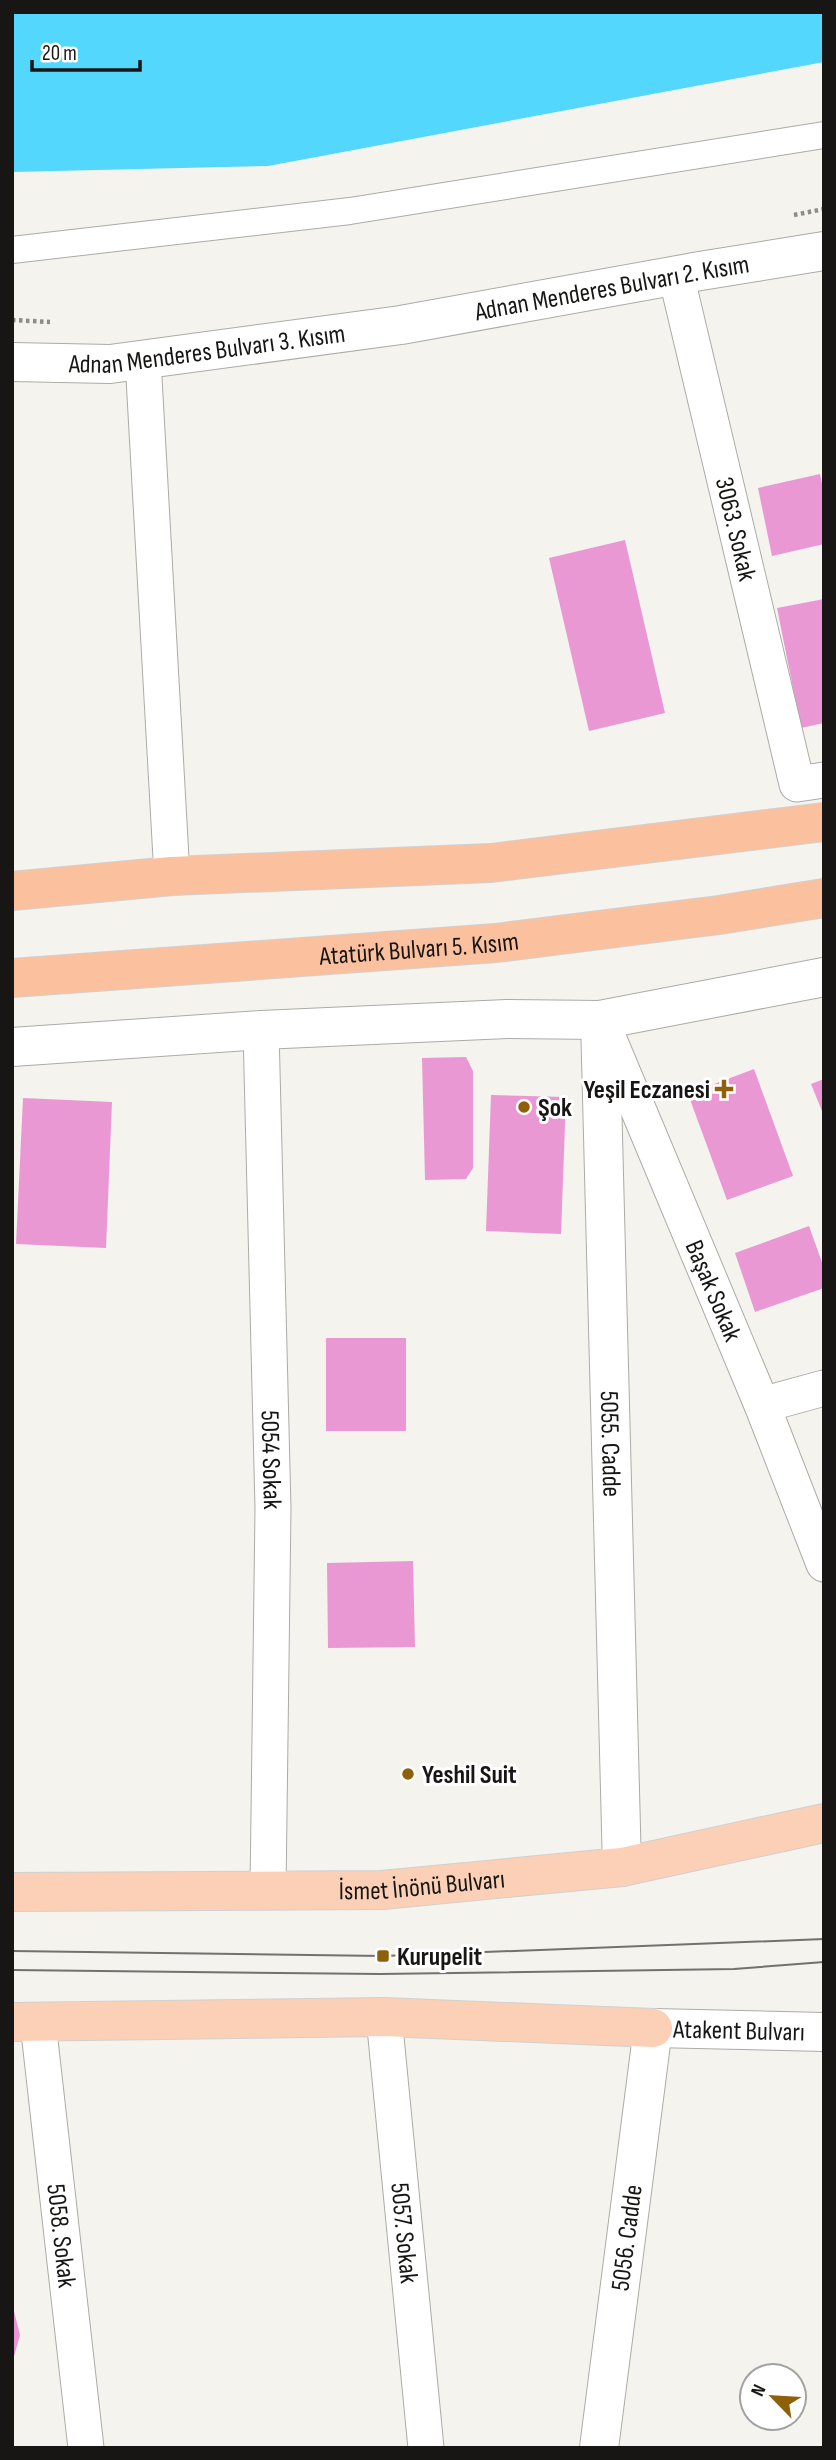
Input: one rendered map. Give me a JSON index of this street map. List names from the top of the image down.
{
  "streets": {
    "highway": ["Atatürk Bulvarı 5. Kısım"],
    "main road": ["İsmet İnönü Bulvarı"],
    "street": [
      "Adnan Menderes Bulvarı 2. Kısım",
      "Adnan Menderes Bulvarı 3. Kısım",
      "3063. Sokak",
      "Başak Sokak",
      "5055. Cadde",
      "5054 Sokak",
      "Atakent Bulvarı",
      "5057. Sokak",
      "5058. Sokak",
      "5056. Cadde"
    ]
  },
  "crossings": [
    ["Adnan Menderes Bulvarı 2. Kısım", "Adnan Menderes Bulvarı 3. Kısım"],
    ["Adnan Menderes Bulvarı 2. Kısım", "3063. Sokak"],
    ["Başak Sokak", "5055. Cadde"],
    ["5055. Cadde", "İsmet İnönü Bulvarı"],
    ["5054 Sokak", "İsmet İnönü Bulvarı"],
    ["Atakent Bulvarı", "5056. Cadde"]
  ],
  "places": {
    "health": ["Yeşil Eczanesi"],
    "other": ["Şok", "Yeshil Suit"],
    "transit": ["Kurupelit"]
  },
  "scale_bar": "20 m",
  "north": "top left"
}
